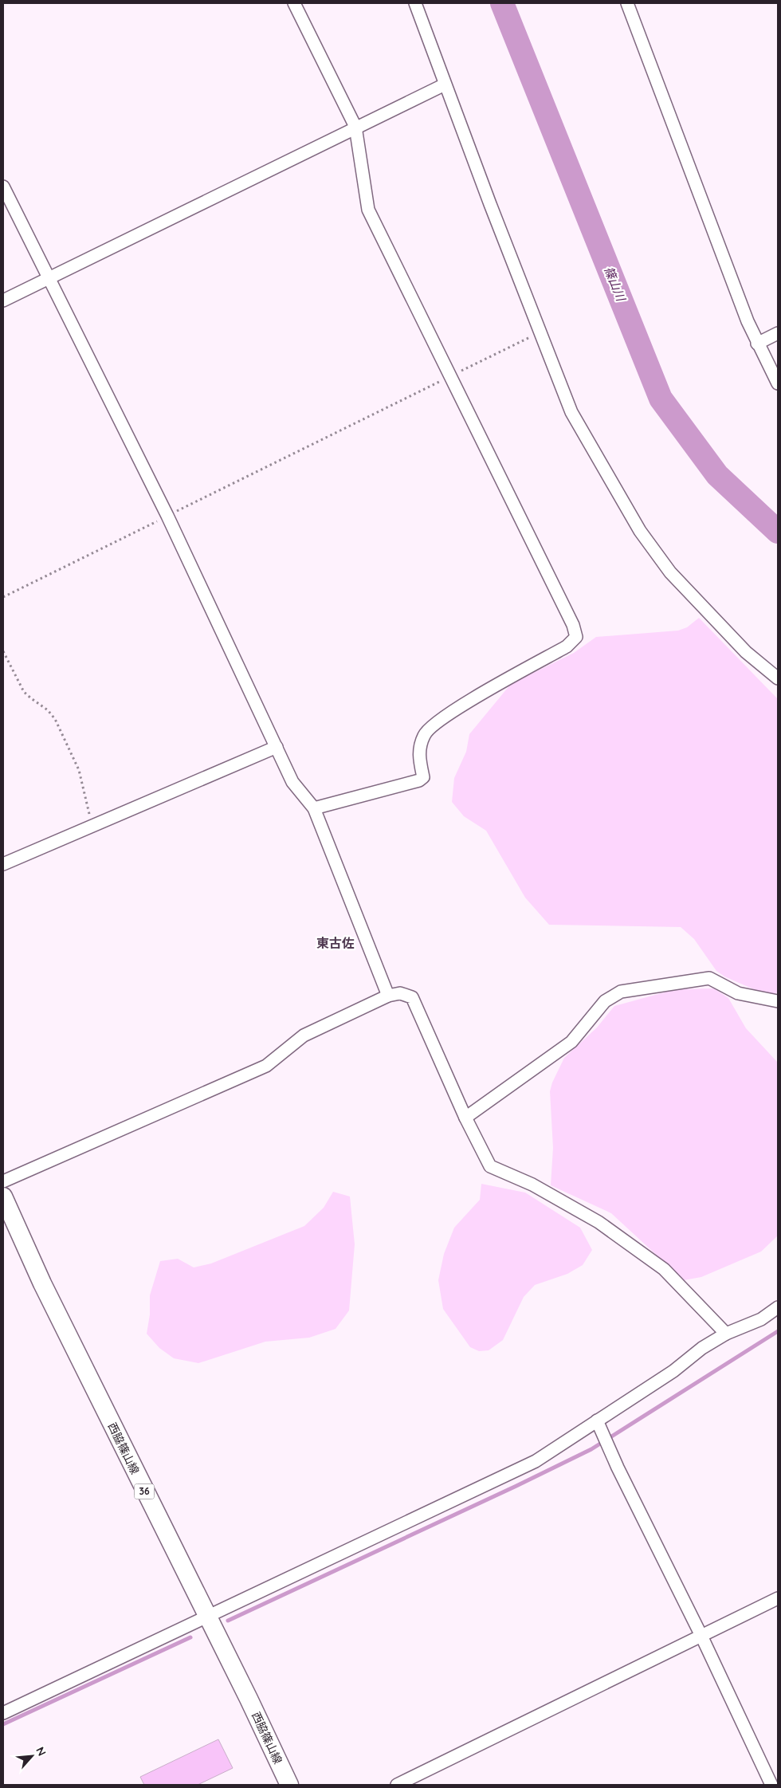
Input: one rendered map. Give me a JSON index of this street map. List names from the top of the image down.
{
  "streets": {
    "main road": ["西脇篠山線", "36"]
  },
  "districts": ["東古佐"],
  "water": ["篠山川"],
  "north": "top right"
}
